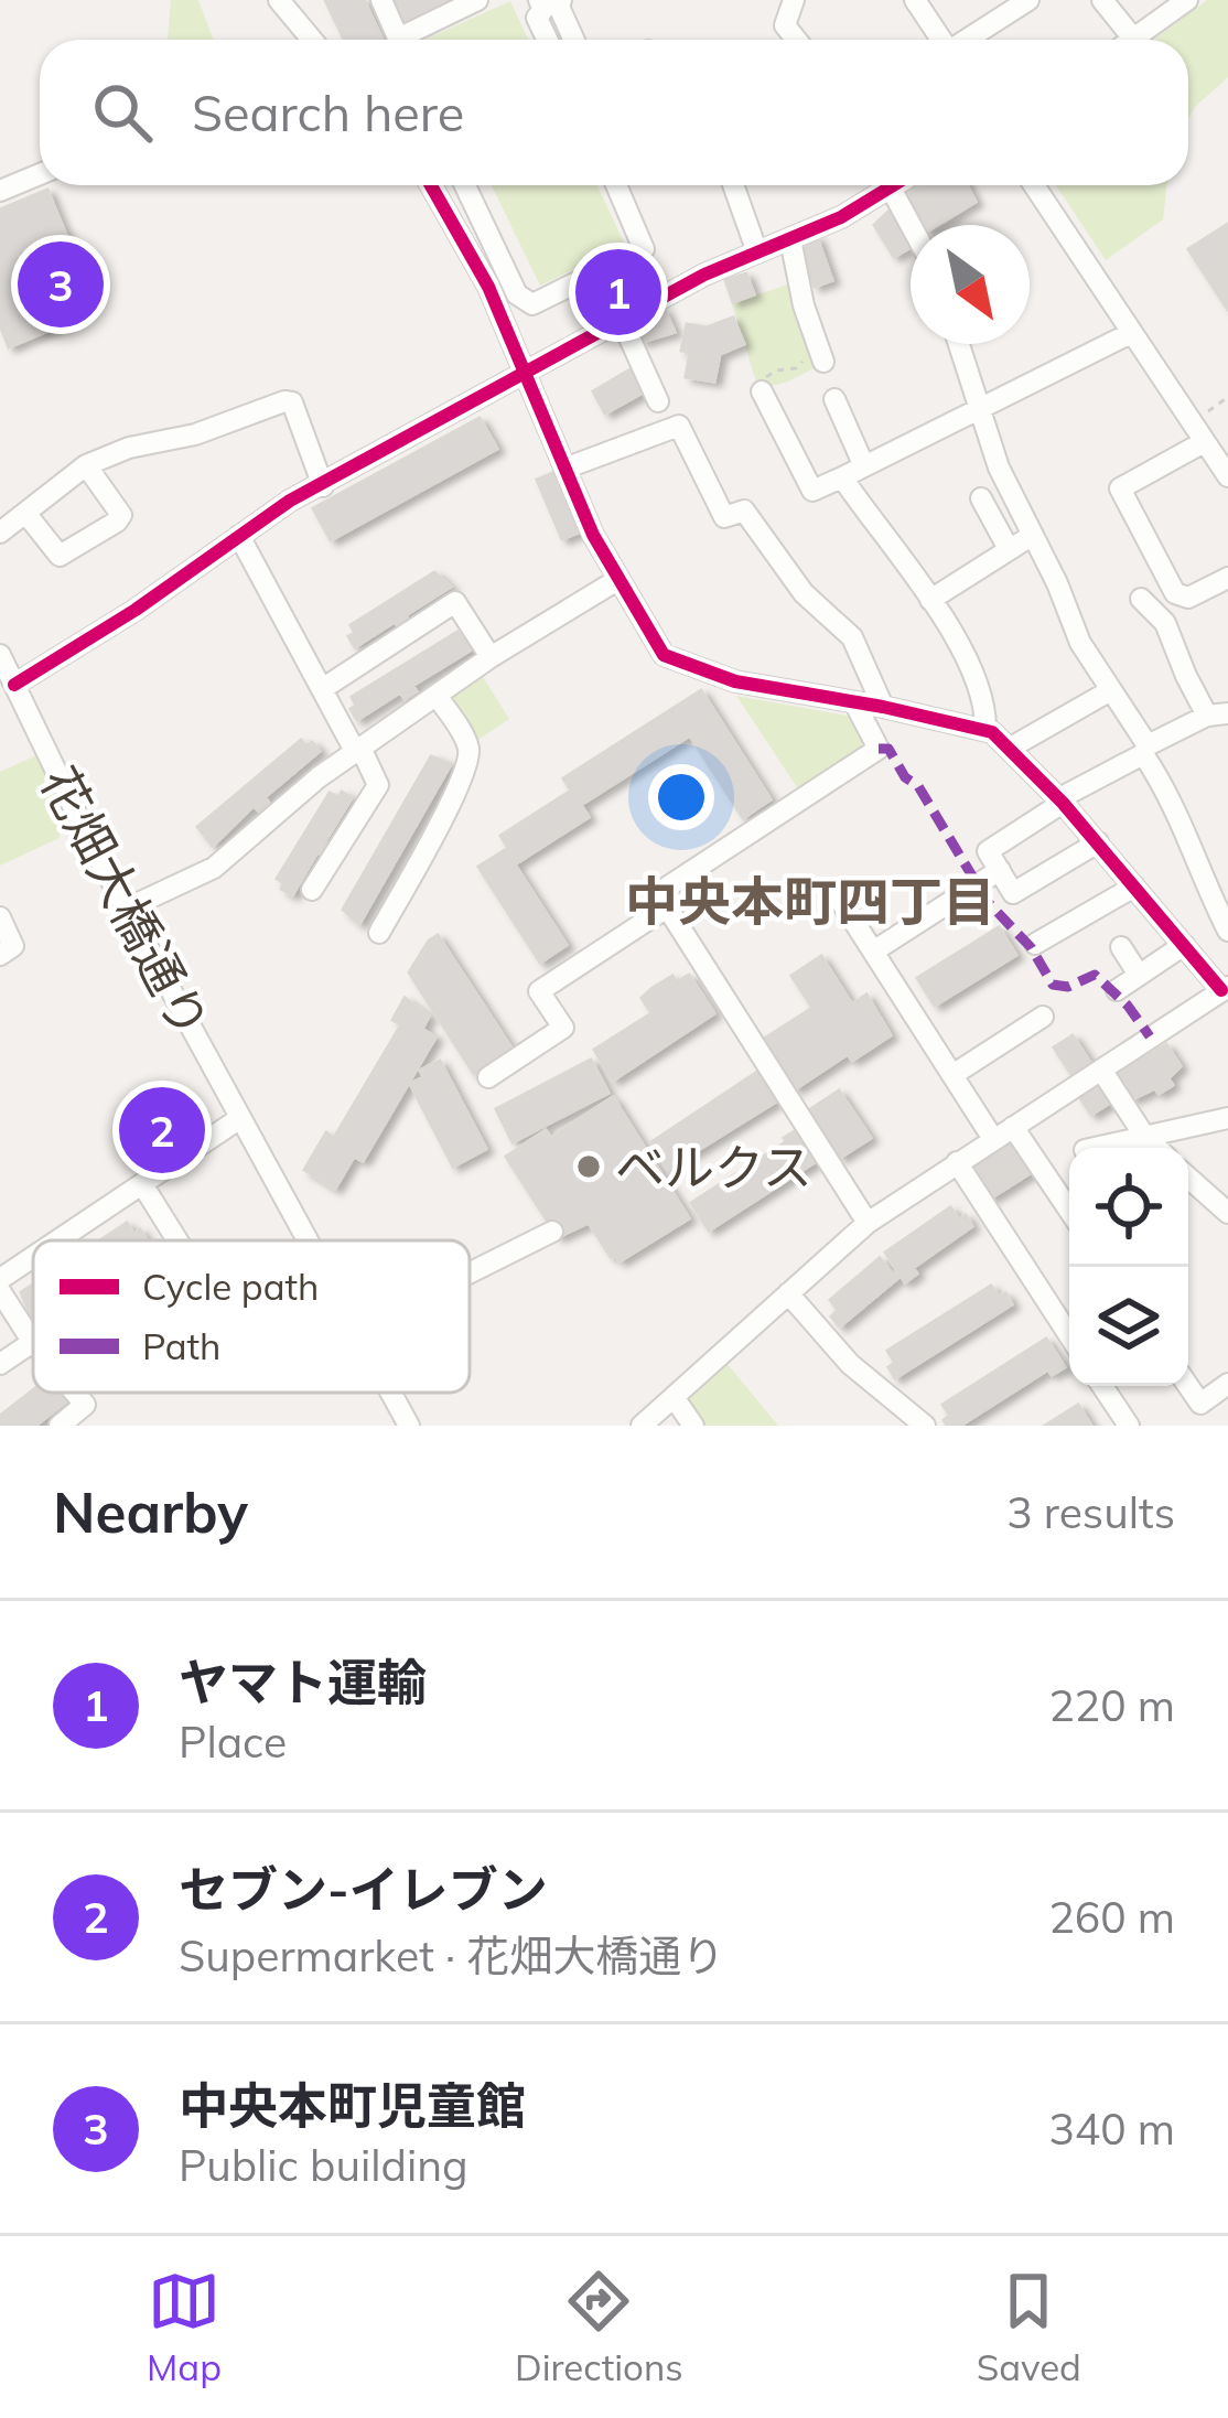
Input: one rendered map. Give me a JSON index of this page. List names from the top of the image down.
{
  "streets": {
    "street": ["花畑大橋通り"]
  },
  "districts": ["中央本町四丁目"],
  "places": ["ベルクス"],
  "legend": ["Cycle path", "Path"],
  "north": "bottom right",
  "page": {
    "search": "Search here",
    "pins": ["3", "1", "2"],
    "heading": ["Nearby", "3 results"],
    "list": [
      {
        "mark": "1",
        "name": "ヤマト運輸",
        "note": "Place",
        "value": "220 m"
      },
      {
        "mark": "2",
        "name": "セブン-イレブン",
        "note": "Supermarket · 花畑大橋通り",
        "value": "260 m"
      },
      {
        "mark": "3",
        "name": "中央本町児童館",
        "note": "Public building",
        "value": "340 m"
      }
    ],
    "nav": ["Map", "Directions", "Saved"]
  }
}
